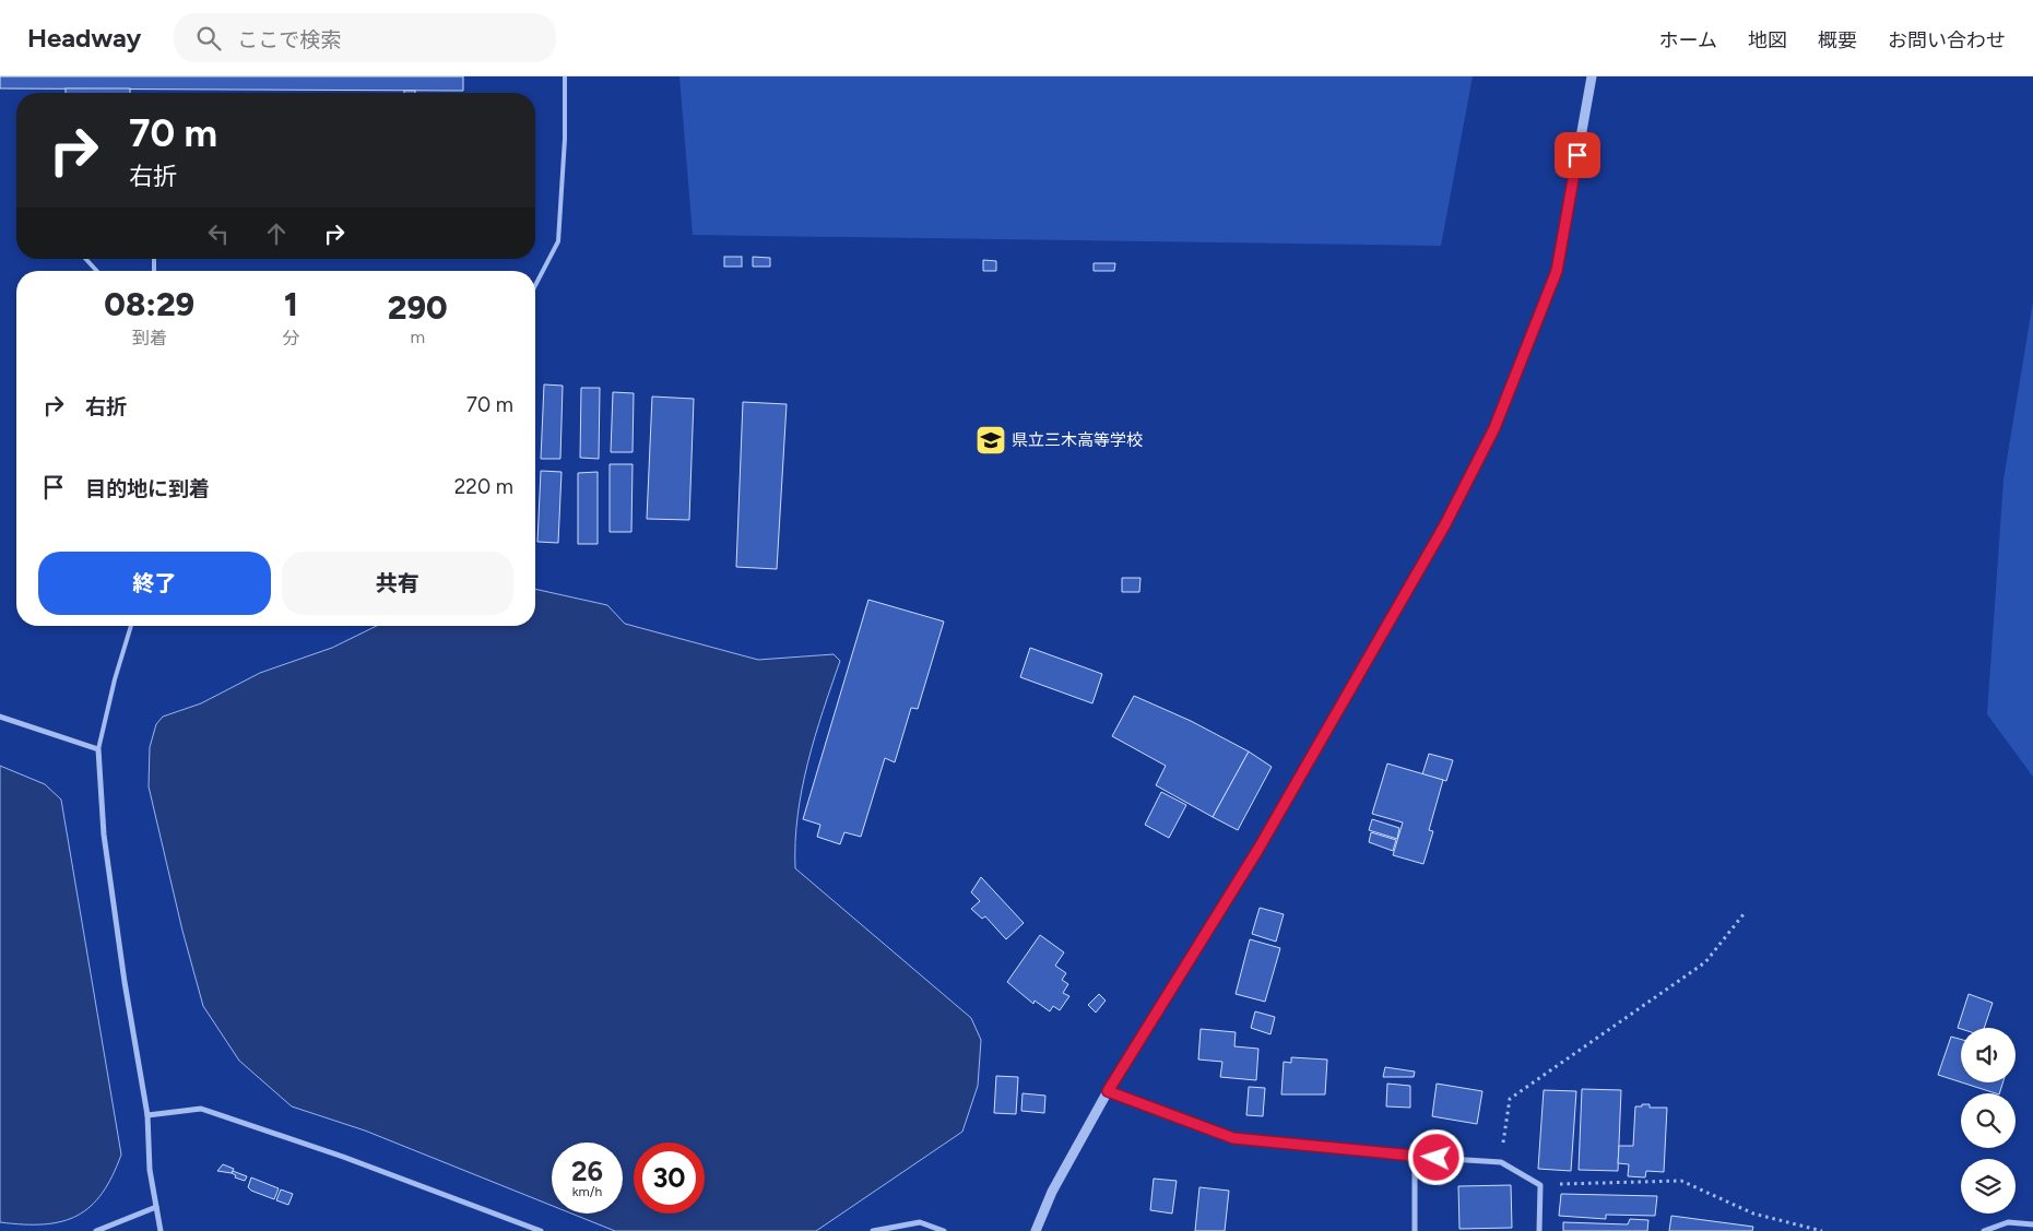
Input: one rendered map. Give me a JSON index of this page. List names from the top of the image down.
{
  "places": {
    "school or university": ["県立三木高等学校"]
  },
  "page": {
    "header": "Headway",
    "search": "ここで検索",
    "nav": [
      "ホーム",
      "地図",
      "概要",
      "お問い合わせ"
    ],
    "turn": ["70 m", "右折"],
    "eta": [
      "08:29",
      "到着",
      "1",
      "分",
      "290",
      "m"
    ],
    "list": [
      {
        "name": "右折",
        "value": "70 m"
      },
      {
        "name": "目的地に到着",
        "value": "220 m"
      }
    ],
    "buttons": ["終了", "共有"],
    "speed": "26 km/h",
    "limit": "30"
  }
}
